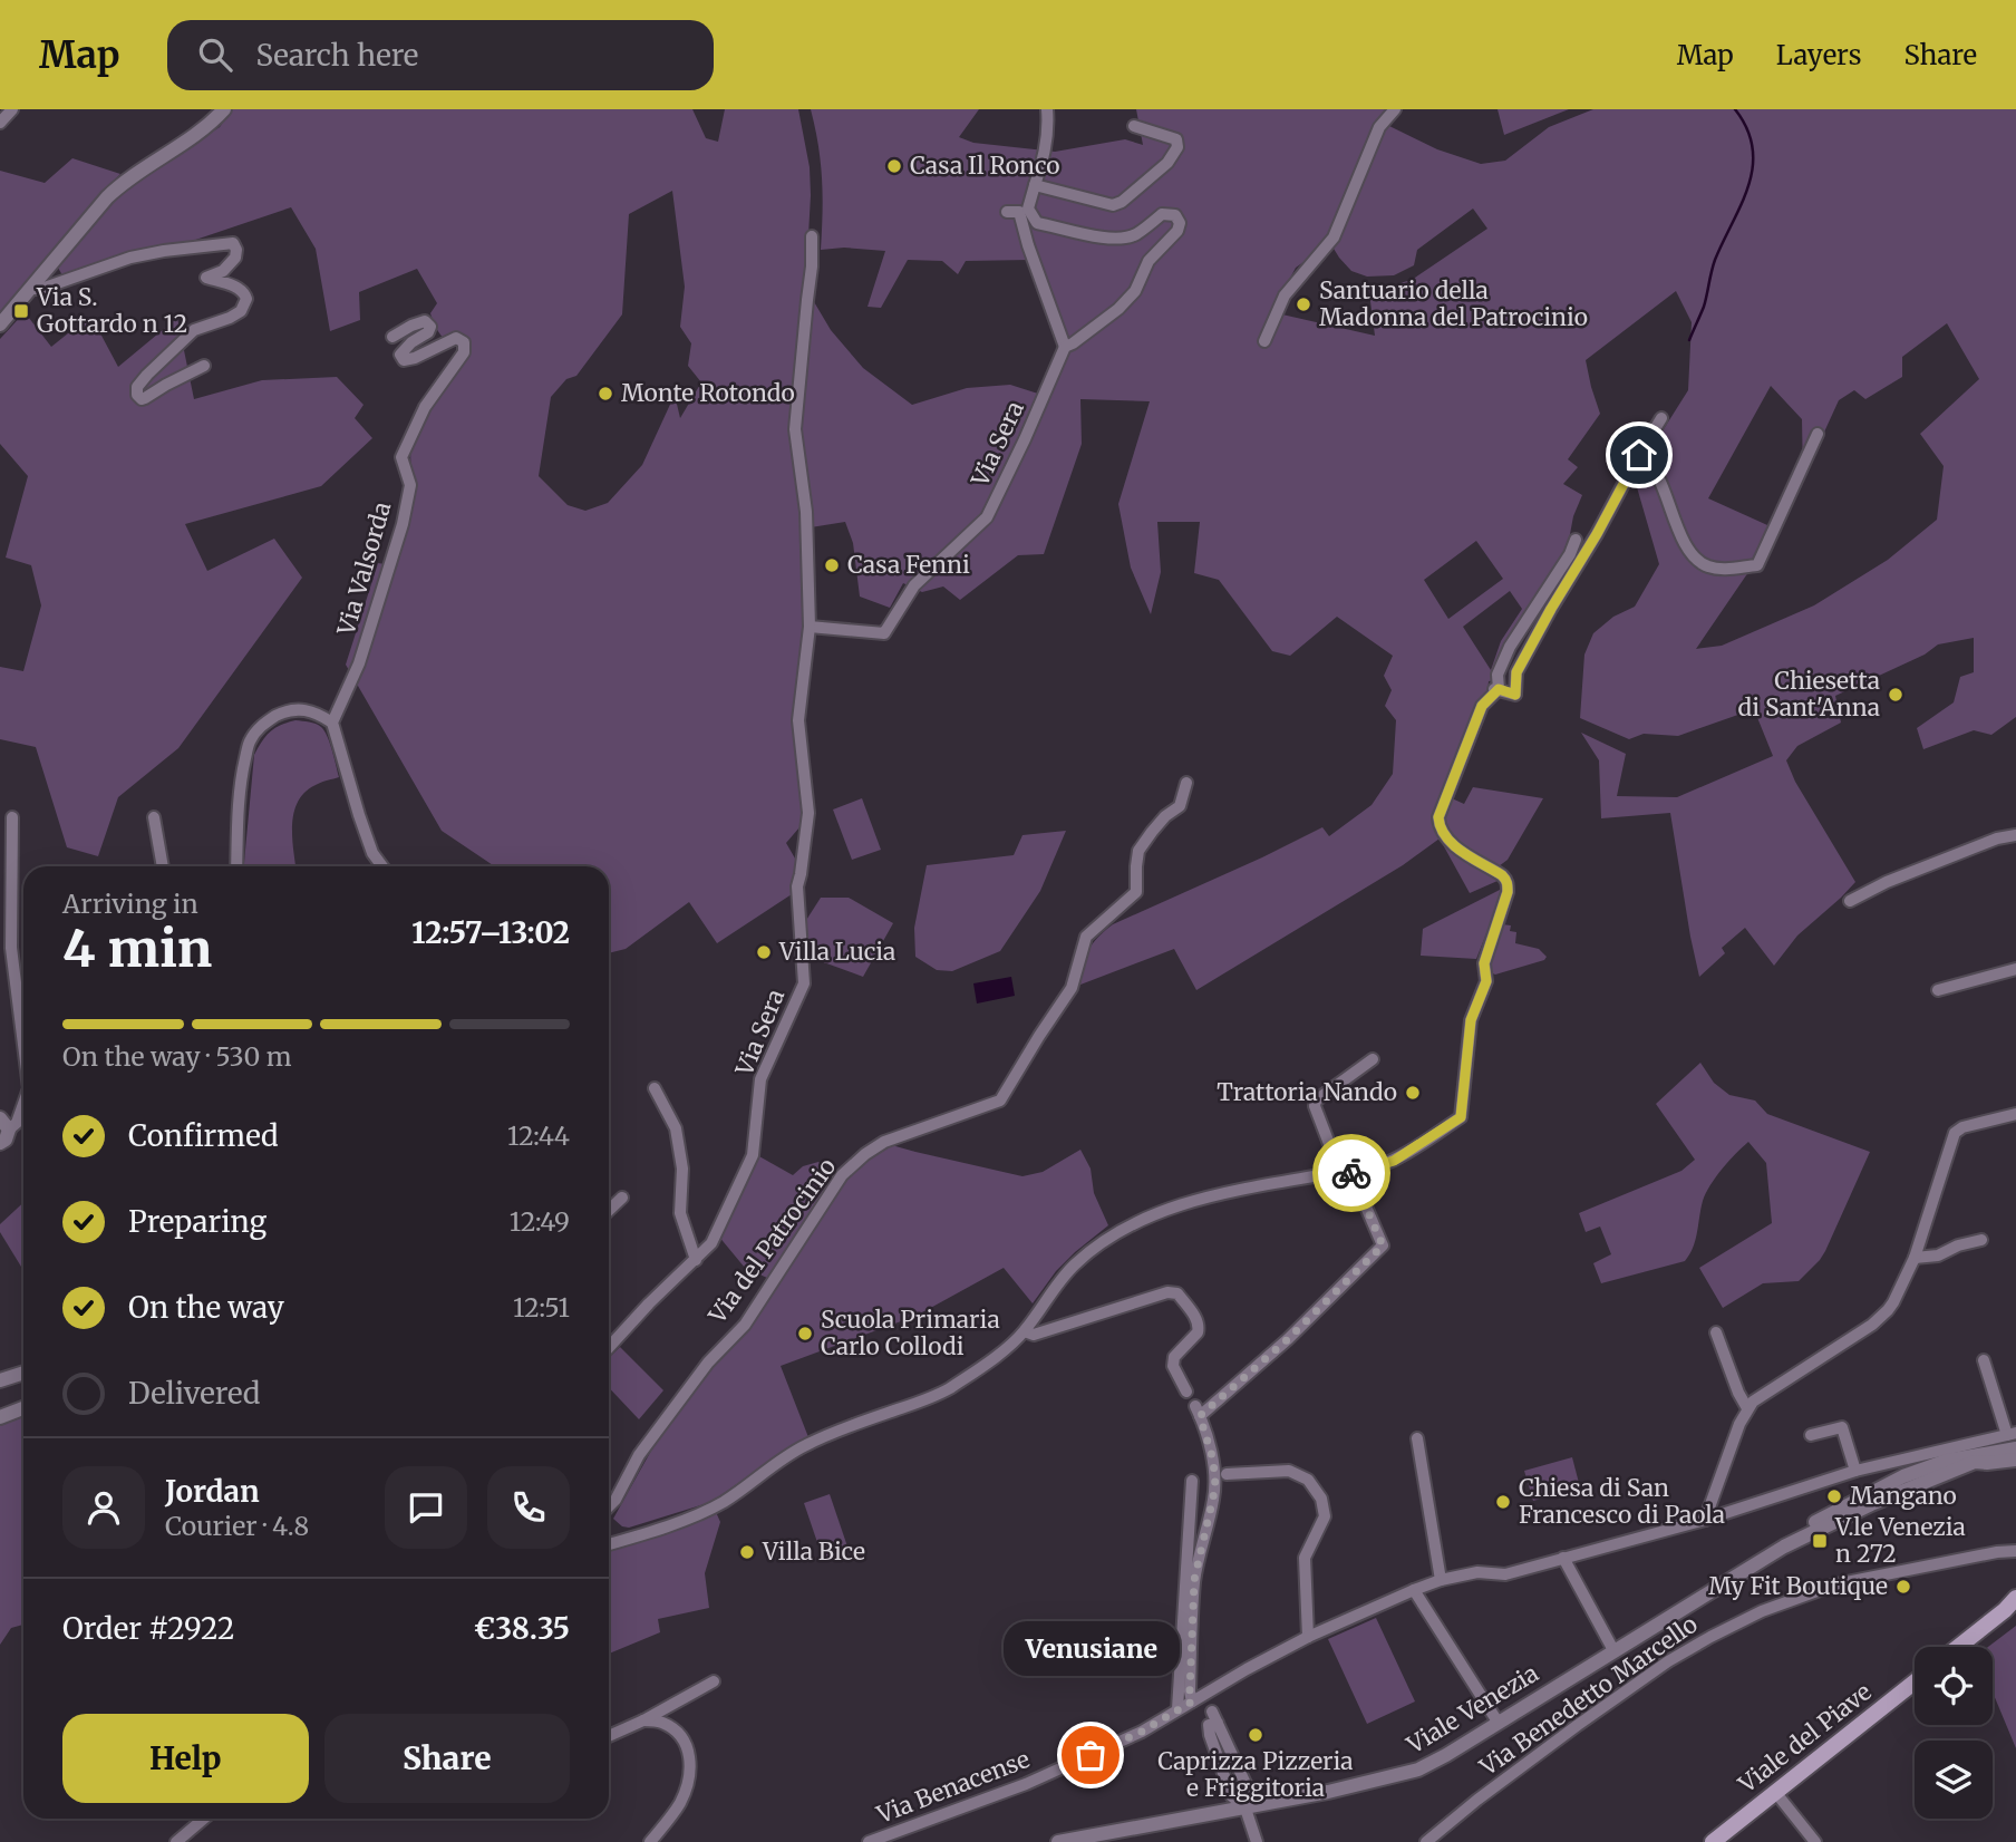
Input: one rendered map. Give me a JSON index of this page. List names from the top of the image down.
{
  "streets": {
    "main road": ["Viale del Piave"],
    "street": [
      "Via Sera",
      "Via Valsorda",
      "Via del Patrocinio",
      "Via Benedetto Marcello",
      "Viale Venezia",
      "Via Benacense"
    ]
  },
  "places": {
    "other": [
      "Casa Il Ronco",
      "Santuario della Madonna del Patrocinio",
      "Monte Rotondo",
      "Casa Fenni",
      "Chiesetta di Sant'Anna",
      "Villa Lucia",
      "Trattoria Nando",
      "Scuola Primaria Carlo Collodi",
      "Mangano",
      "Chiesa di San Francesco di Paola",
      "Villa Bice",
      "My Fit Boutique",
      "Caprizza Pizzeria e Friggitoria",
      "Venusiane"
    ],
    "transit": ["Via S. Gottardo n 12", "V.le Venezia n 272"]
  },
  "page": {
    "header": "Map",
    "search": "Search here",
    "nav": ["Map", "Layers", "Share"],
    "heading": ["4 min", "Arriving in", "12:57–13:02"],
    "panel": [
      "Jordan",
      "Courier · 4.8",
      "Order #2922",
      "€38.35"
    ],
    "bar": "On the way · 530 m",
    "list": [
      ["Confirmed", "12:44"],
      ["Preparing", "12:49"],
      ["On the way", "12:51"],
      "Delivered"
    ],
    "bubble": "Venusiane",
    "buttons": ["Help", "Share"]
  }
}
